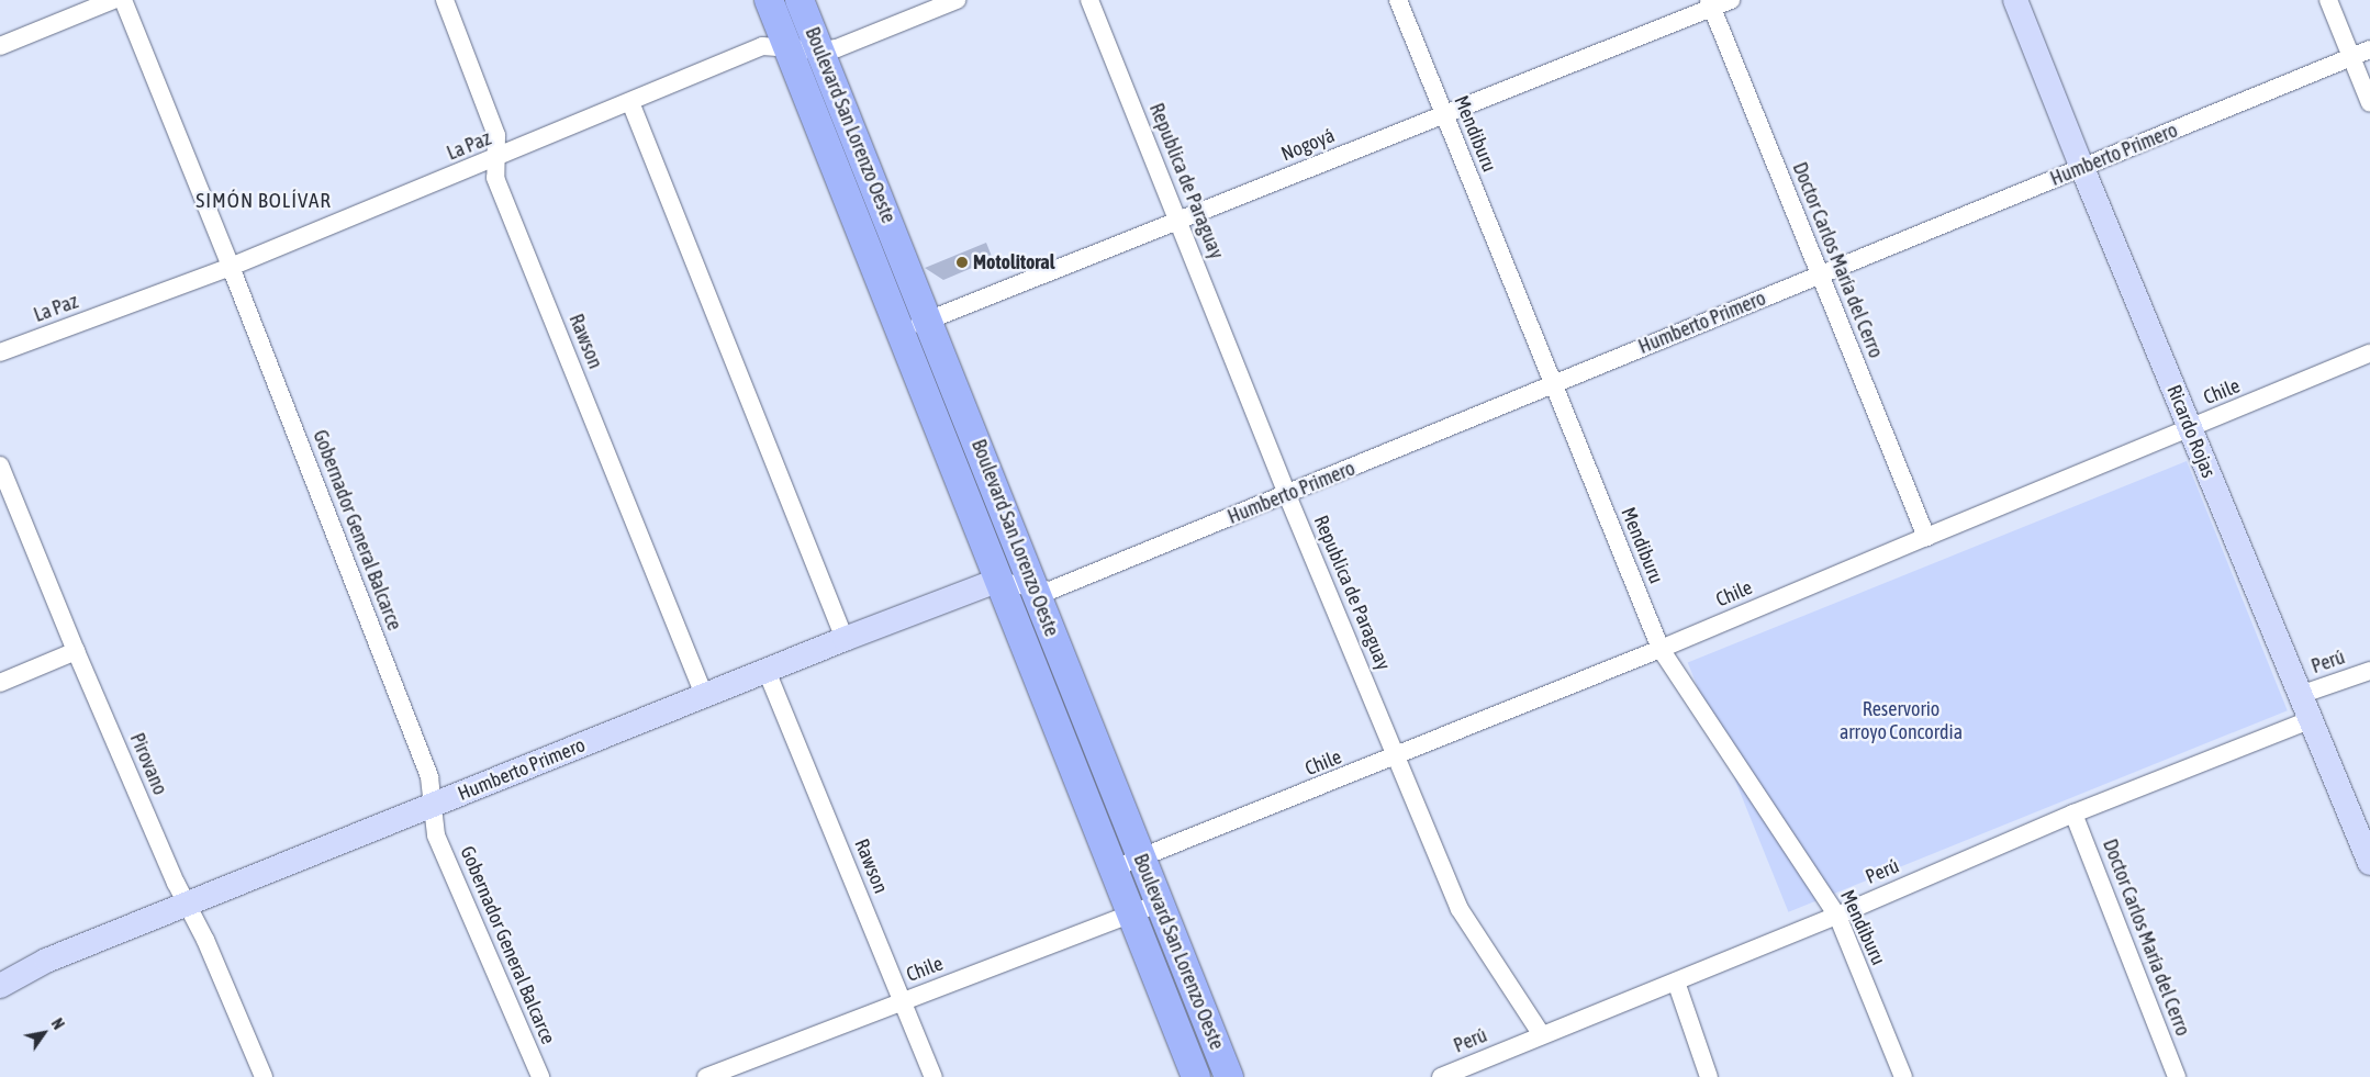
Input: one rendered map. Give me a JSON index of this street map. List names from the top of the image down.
{
  "streets": {
    "main road": ["Boulevard San Lorenzo Oeste"],
    "street": [
      "Mendiburu",
      "Nogoyá",
      "La Paz",
      "Humberto Primero",
      "Republica de Paraguay",
      "Doctor Carlos María del Cerro",
      "Rawson",
      "Chile",
      "Ricardo Rojas",
      "Gobernador General Balcarce",
      "Perú",
      "Pirovano"
    ]
  },
  "crossings": [
    ["Boulevard San Lorenzo Oeste", "Nogoyá"],
    ["Boulevard San Lorenzo Oeste", "La Paz"],
    ["Boulevard San Lorenzo Oeste", "Humberto Primero"],
    ["Boulevard San Lorenzo Oeste", "Chile"],
    ["Mendiburu", "Nogoyá"],
    ["Mendiburu", "Humberto Primero"],
    ["Mendiburu", "Chile"],
    ["Mendiburu", "Perú"],
    ["Nogoyá", "Republica de Paraguay"],
    ["Nogoyá", "Doctor Carlos María del Cerro"],
    ["La Paz", "Rawson"],
    ["La Paz", "Gobernador General Balcarce"],
    ["Humberto Primero", "Republica de Paraguay"],
    ["Humberto Primero", "Doctor Carlos María del Cerro"],
    ["Humberto Primero", "Rawson"],
    ["Humberto Primero", "Ricardo Rojas"],
    ["Humberto Primero", "Gobernador General Balcarce"],
    ["Humberto Primero", "Pirovano"],
    ["Republica de Paraguay", "Chile"],
    ["Republica de Paraguay", "Perú"],
    ["Doctor Carlos María del Cerro", "Chile"],
    ["Doctor Carlos María del Cerro", "Perú"],
    ["Rawson", "Chile"],
    ["Chile", "Ricardo Rojas"],
    ["Ricardo Rojas", "Perú"]
  ],
  "districts": ["SIMÓN BOLÍVAR"],
  "parks": ["Reservorio arroyo Concordia"],
  "places": ["Motolitoral"],
  "north": "top right"
}
